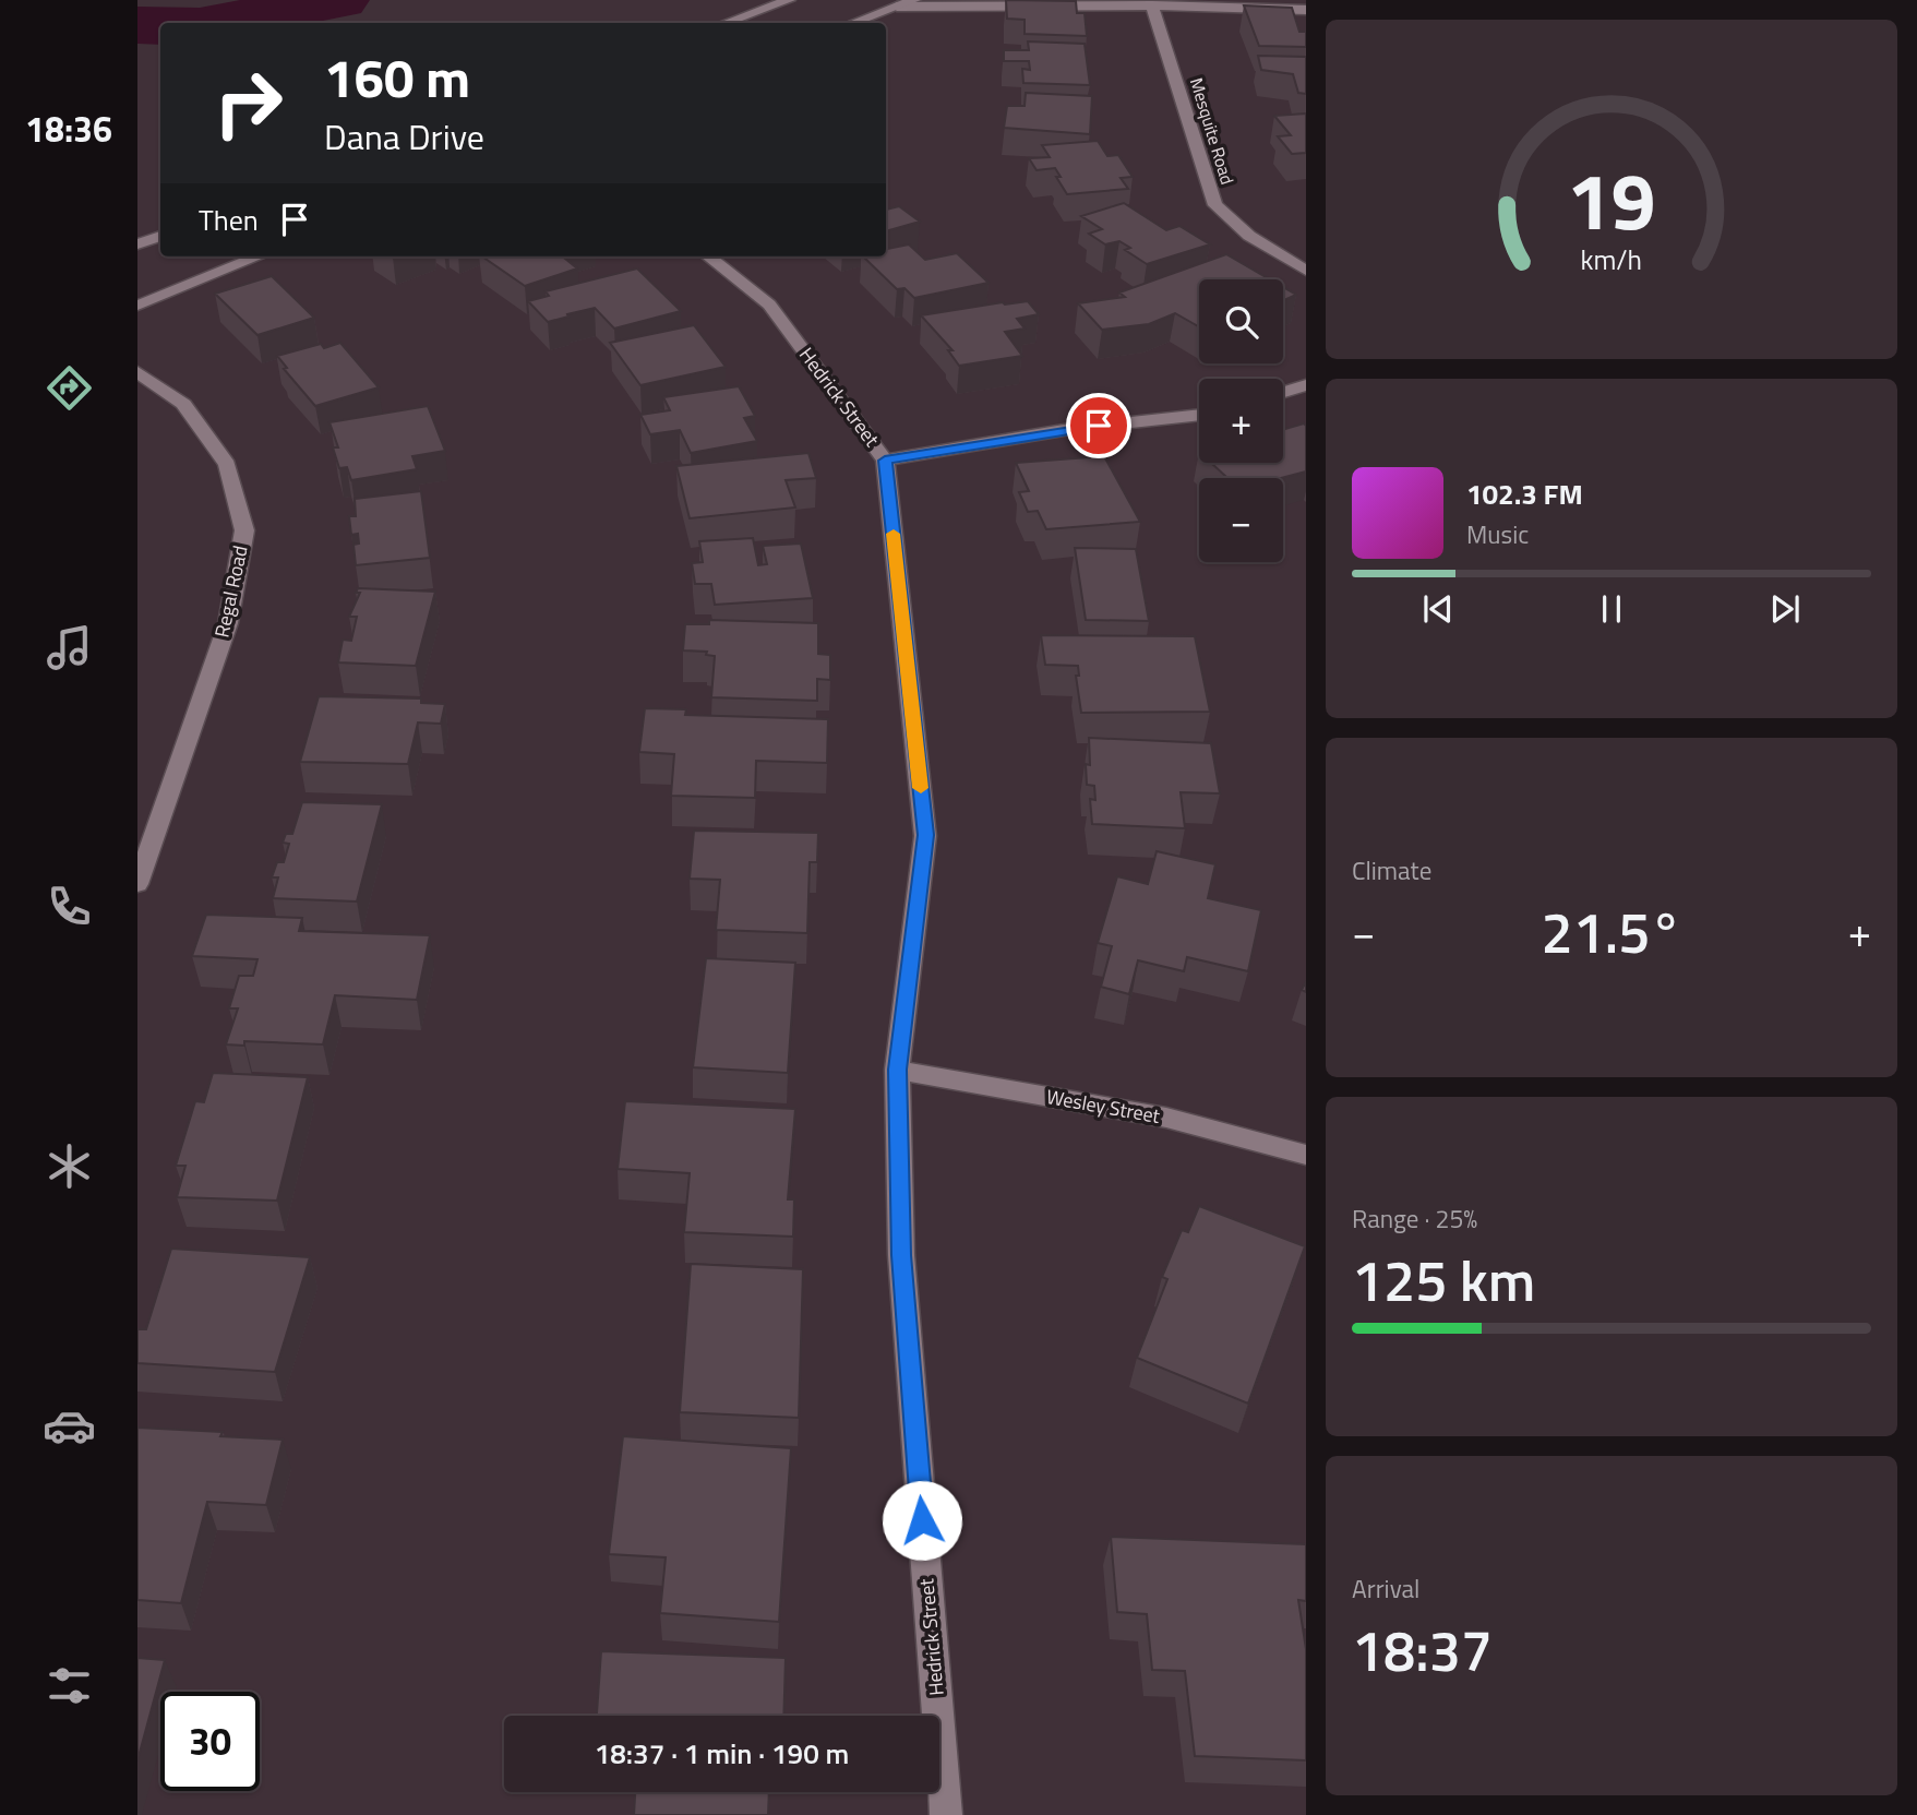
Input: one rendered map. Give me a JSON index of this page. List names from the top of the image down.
{
  "streets": {
    "street": [
      "Mesquite Road",
      "Hedrick Street",
      "Regal Road",
      "Wesley Street"
    ]
  },
  "crossings": [
    ["Hedrick Street", "Wesley Street"]
  ],
  "page": {
    "tabs": "18:36",
    "turn": ["160 m", "Dana Drive"],
    "then": "Then",
    "map_buttons": ["+", "−"],
    "song": ["102.3 FM", "Music"],
    "tile": [
      "Climate",
      ["Range · 25%", "125 km"],
      ["Arrival", "18:37"]
    ],
    "heat": ["−", "21.5°", "+"],
    "limit": "30",
    "trip": "18:37 · 1 min · 190 m",
    "gauge": ["19", "km/h"]
  }
}
